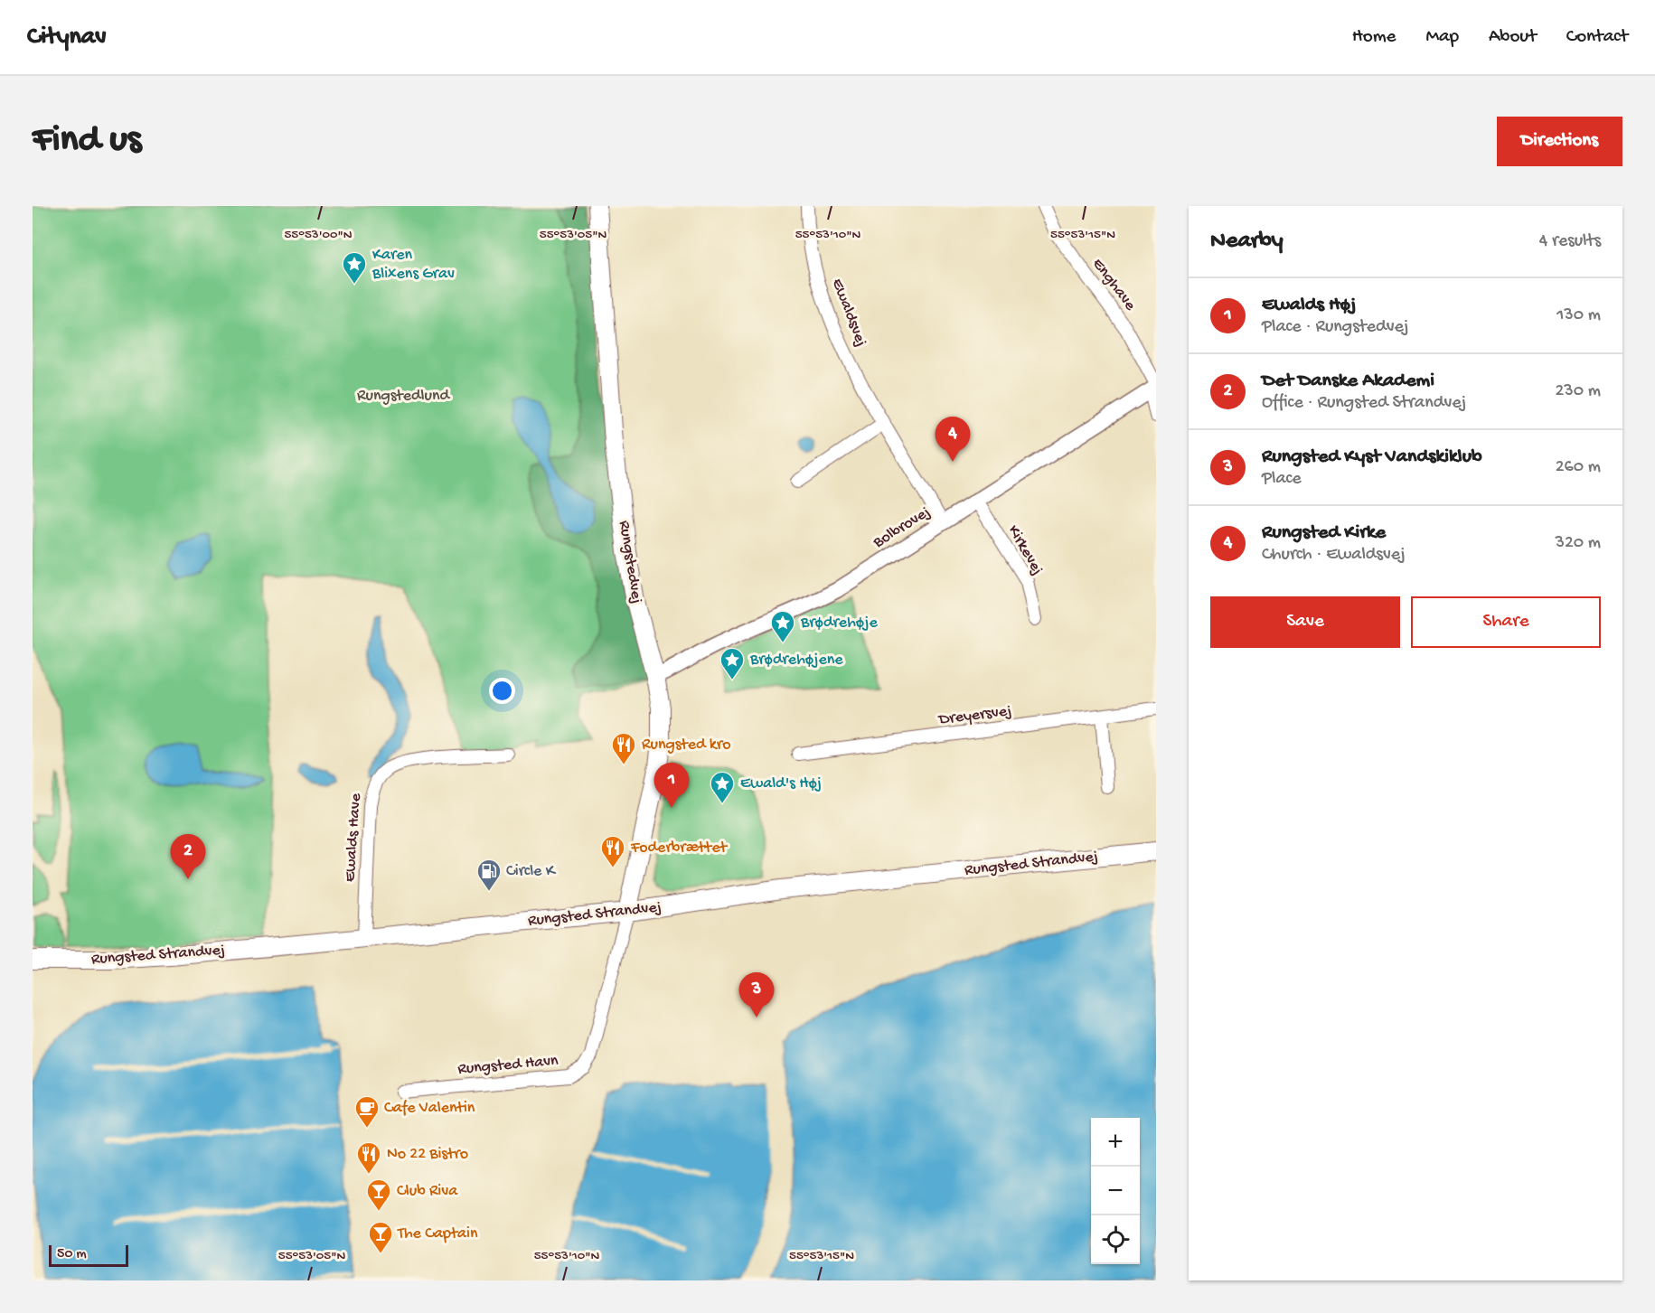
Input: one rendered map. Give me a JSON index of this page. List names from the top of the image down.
{
  "streets": {
    "main road": ["Rungstedvej", "Rungsted Strandvej"],
    "street": [
      "Enghave",
      "Ewaldsvej",
      "Bolbrovej",
      "Kirkevej",
      "Dreyersvej",
      "Ewalds Have",
      "Rungsted Havn"
    ]
  },
  "crossings": [
    ["Enghave", "Bolbrovej"],
    ["Ewaldsvej", "Bolbrovej"],
    ["Bolbrovej", "Kirkevej"],
    ["Bolbrovej", "Rungstedvej"],
    ["Rungstedvej", "Rungsted Strandvej"],
    ["Rungstedvej", "Rungsted Havn"],
    ["Ewalds Have", "Rungsted Strandvej"],
    ["Rungsted Strandvej", "Rungsted Havn"]
  ],
  "parks": ["Rungstedlund"],
  "places": {
    "place": [
      "Karen Blixens Grav",
      "Brødrehøje",
      "Brødrehøjene",
      "Ewald's Høj"
    ],
    "restaurant": ["Rungsted kro", "Foderbrættet", "No 22 Bistro"],
    "fuel station": ["Circle K"],
    "cafe": ["Cafe Valentin"],
    "bar": ["Club Riva", "The Captain"]
  },
  "scale_bar": "50 m",
  "page": {
    "header": "Citynav",
    "nav": [
      "Home",
      "Map",
      "About",
      "Contact"
    ],
    "buttons": [
      "Directions",
      ["Save", "Share"]
    ],
    "title": "Find us",
    "heading": ["Nearby", "4 results"],
    "list": [
      {
        "mark": "1",
        "name": "Ewalds Høj",
        "note": "Place · Rungstedvej",
        "value": "130 m"
      },
      {
        "mark": "2",
        "name": "Det Danske Akademi",
        "note": "Office · Rungsted Strandvej",
        "value": "230 m"
      },
      {
        "mark": "3",
        "name": "Rungsted Kyst Vandskiklub",
        "note": "Place",
        "value": "260 m"
      },
      {
        "mark": "4",
        "name": "Rungsted Kirke",
        "note": "Church · Ewaldsvej",
        "value": "320 m"
      }
    ],
    "pins": [
      "4",
      "1",
      "2",
      "3"
    ],
    "map_buttons": ["+", "−"],
    "scale": "50 m"
  },
  "coordinates": [
    "55°53'00\"N",
    "55°53'05\"N",
    "55°53'10\"N",
    "55°53'15\"N"
  ]
}
